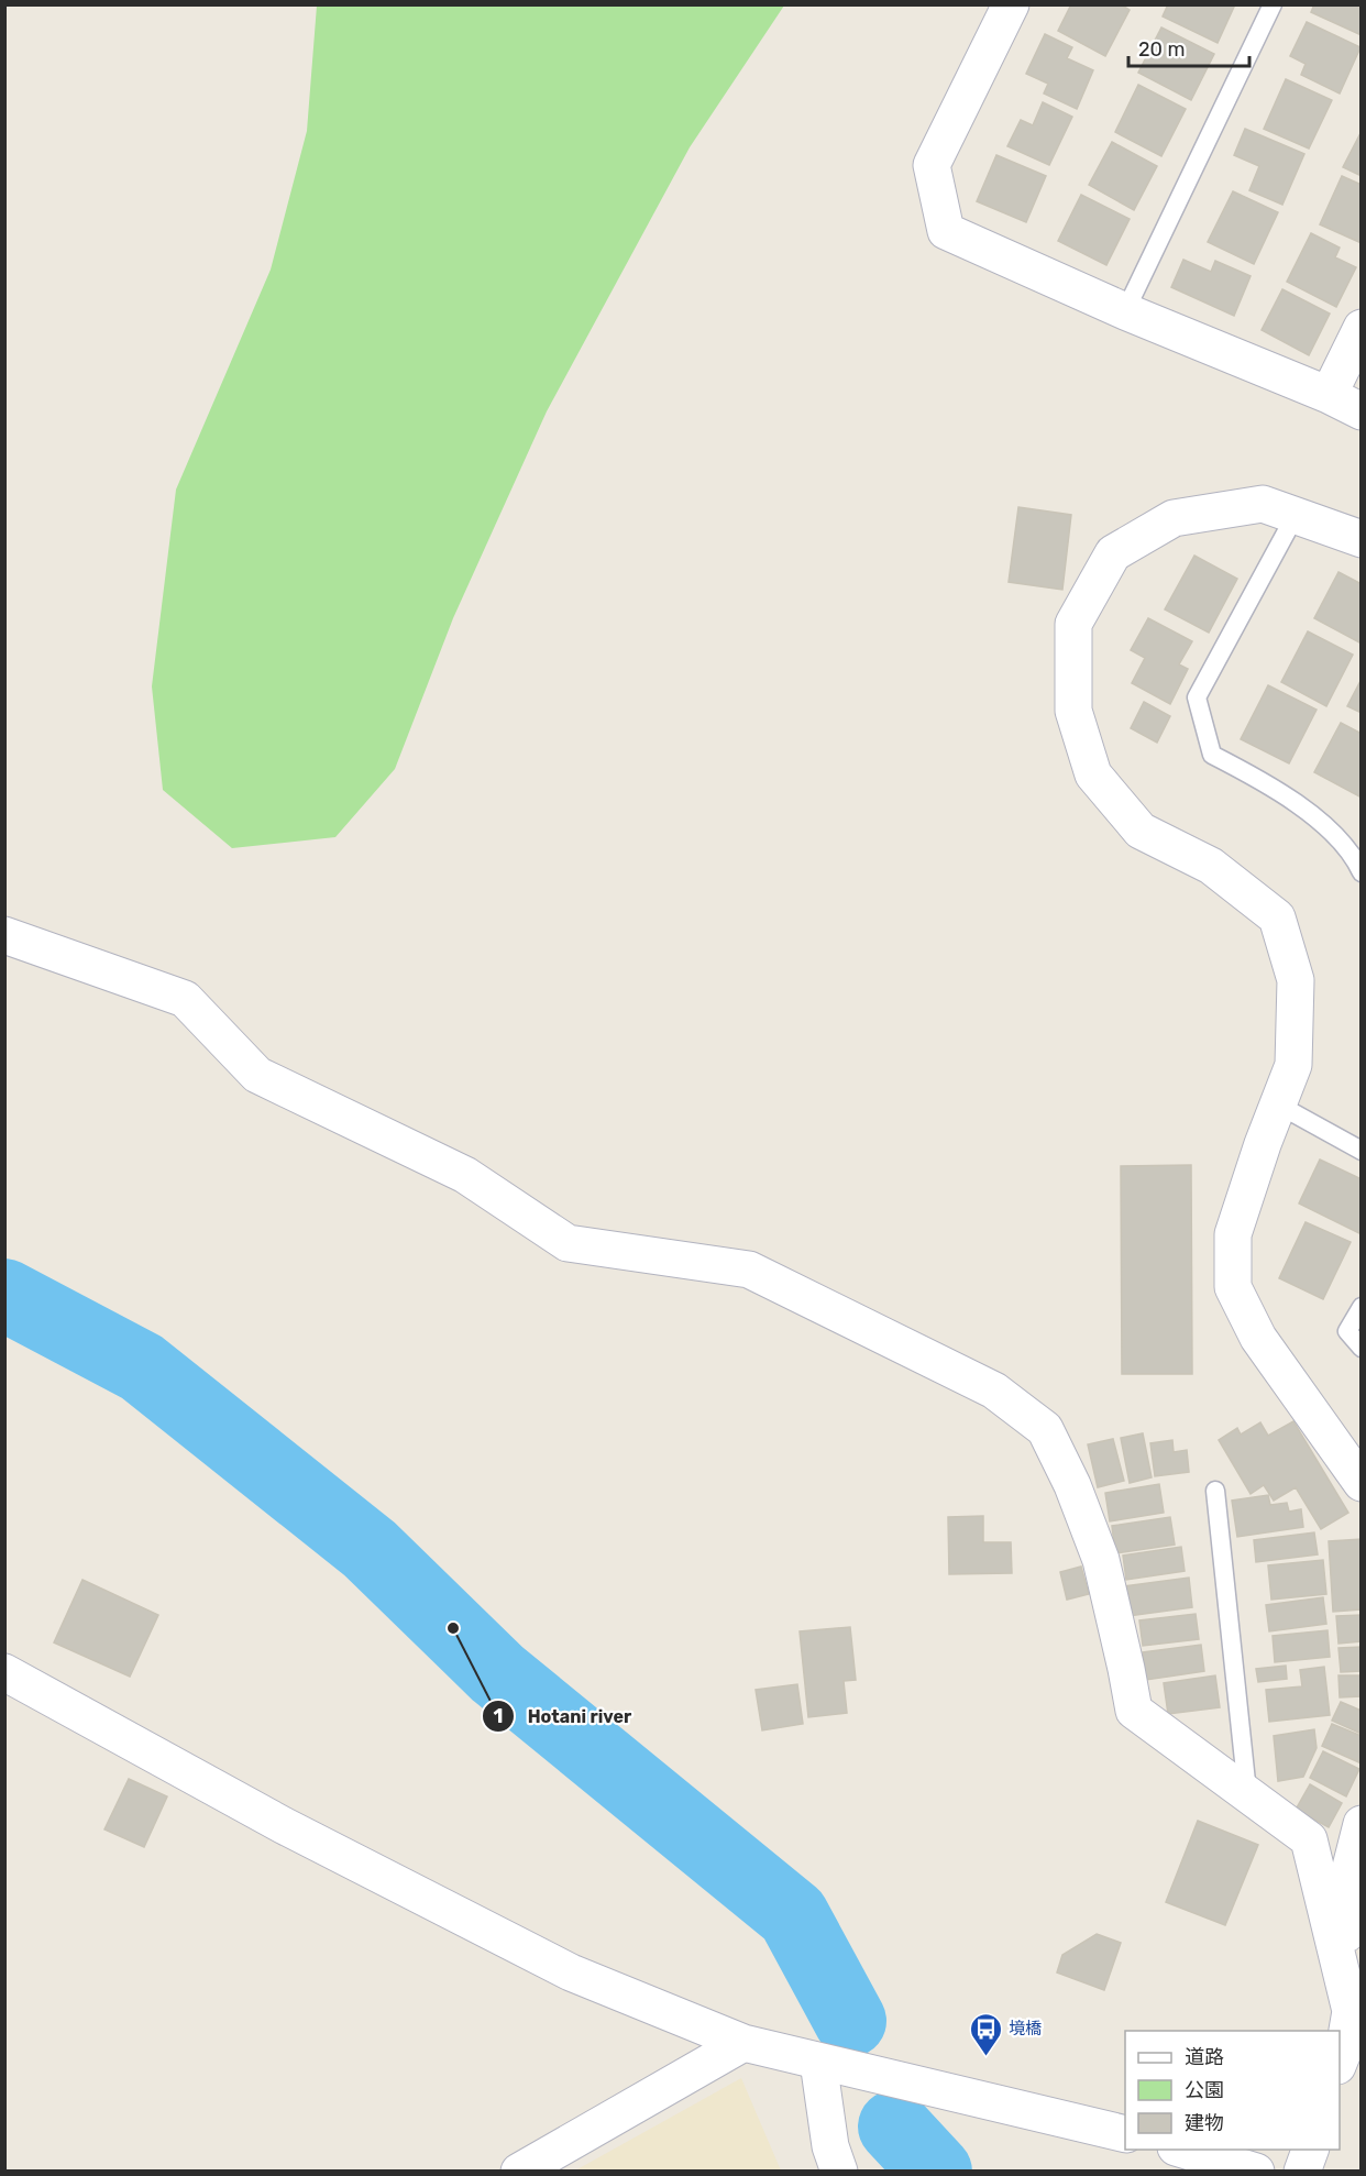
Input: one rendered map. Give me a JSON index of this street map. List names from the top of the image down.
{
  "places": {
    "other": ["Hotani river"],
    "bus stop": ["境橋"]
  },
  "legend": ["道路", "公園", "建物"],
  "scale_bar": "20 m"
}
